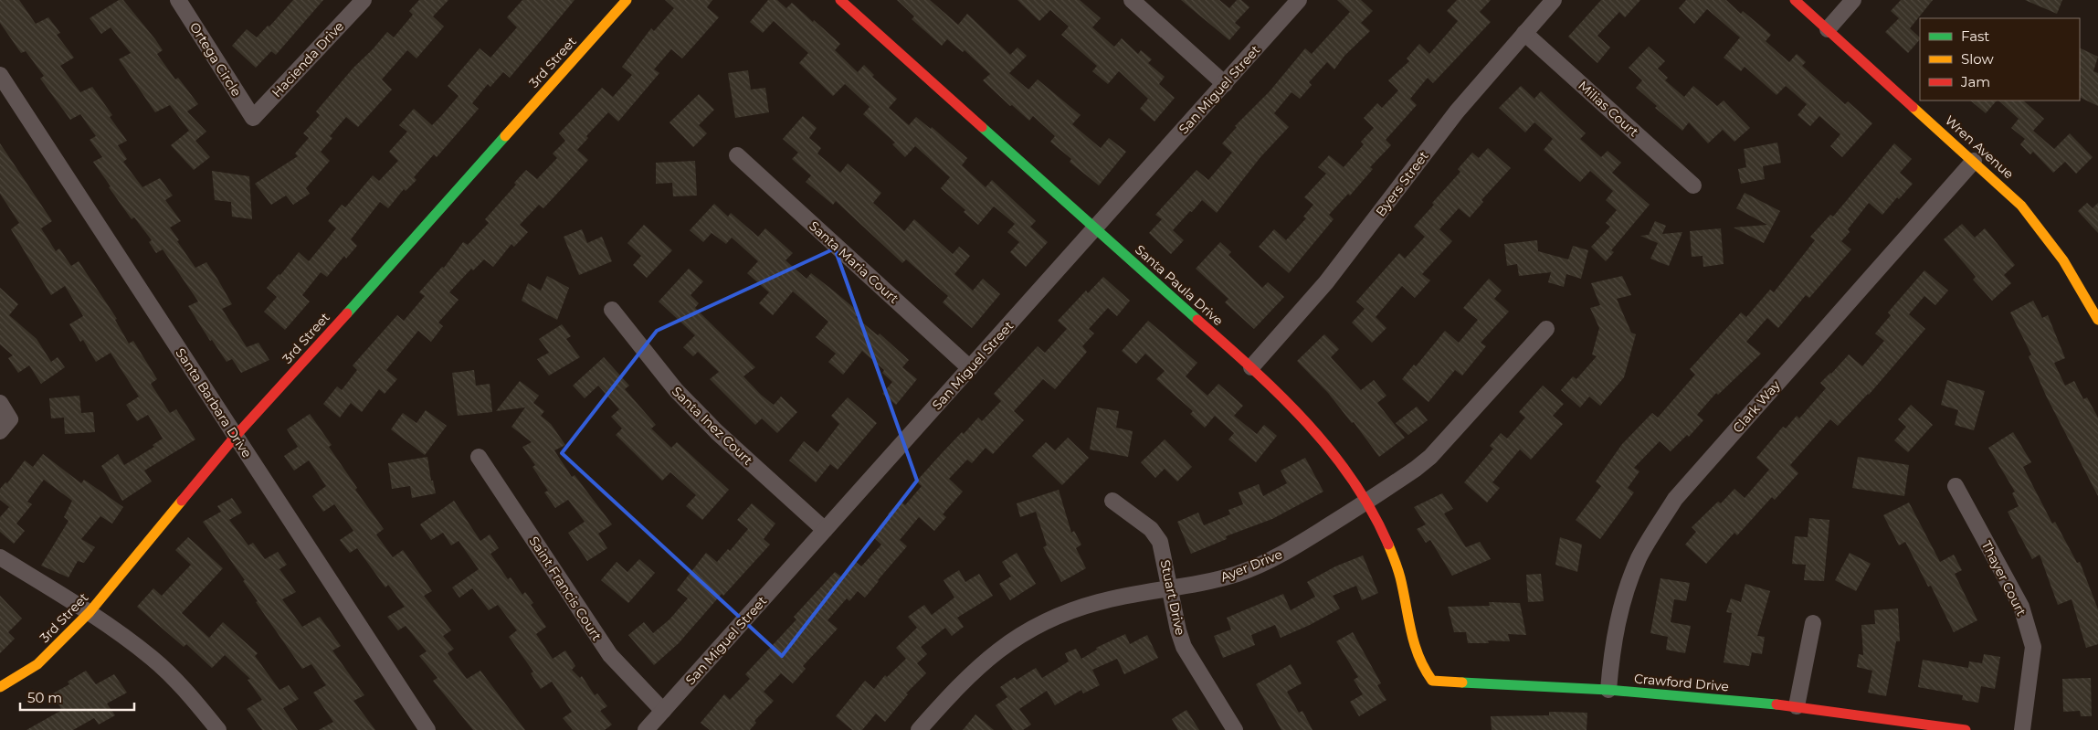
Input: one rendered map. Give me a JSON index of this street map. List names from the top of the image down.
{
  "streets": {
    "street": [
      "Ortega Circle",
      "Hacienda Drive",
      "3rd Street",
      "San Miguel Street",
      "Milias Court",
      "Wren Avenue",
      "Byers Street",
      "Santa Maria Court",
      "Santa Paula Drive",
      "Santa Barbara Drive",
      "Clark Way",
      "Santa Inez Court",
      "Ayer Drive",
      "Thayer Court",
      "Saint Francis Court",
      "Stuart Drive",
      "Crawford Drive"
    ]
  },
  "crossings": [
    ["Ortega Circle", "Hacienda Drive"],
    ["3rd Street", "Santa Barbara Drive"],
    ["San Miguel Street", "Santa Maria Court"],
    ["San Miguel Street", "Santa Paula Drive"],
    ["San Miguel Street", "Santa Inez Court"],
    ["San Miguel Street", "Saint Francis Court"],
    ["Milias Court", "Byers Street"],
    ["Wren Avenue", "Clark Way"],
    ["Byers Street", "Santa Paula Drive"],
    ["Santa Paula Drive", "Ayer Drive"],
    ["Santa Paula Drive", "Crawford Drive"],
    ["Clark Way", "Crawford Drive"],
    ["Ayer Drive", "Stuart Drive"]
  ],
  "legend": ["Fast", "Slow", "Jam"],
  "scale_bar": "50 m"
}
